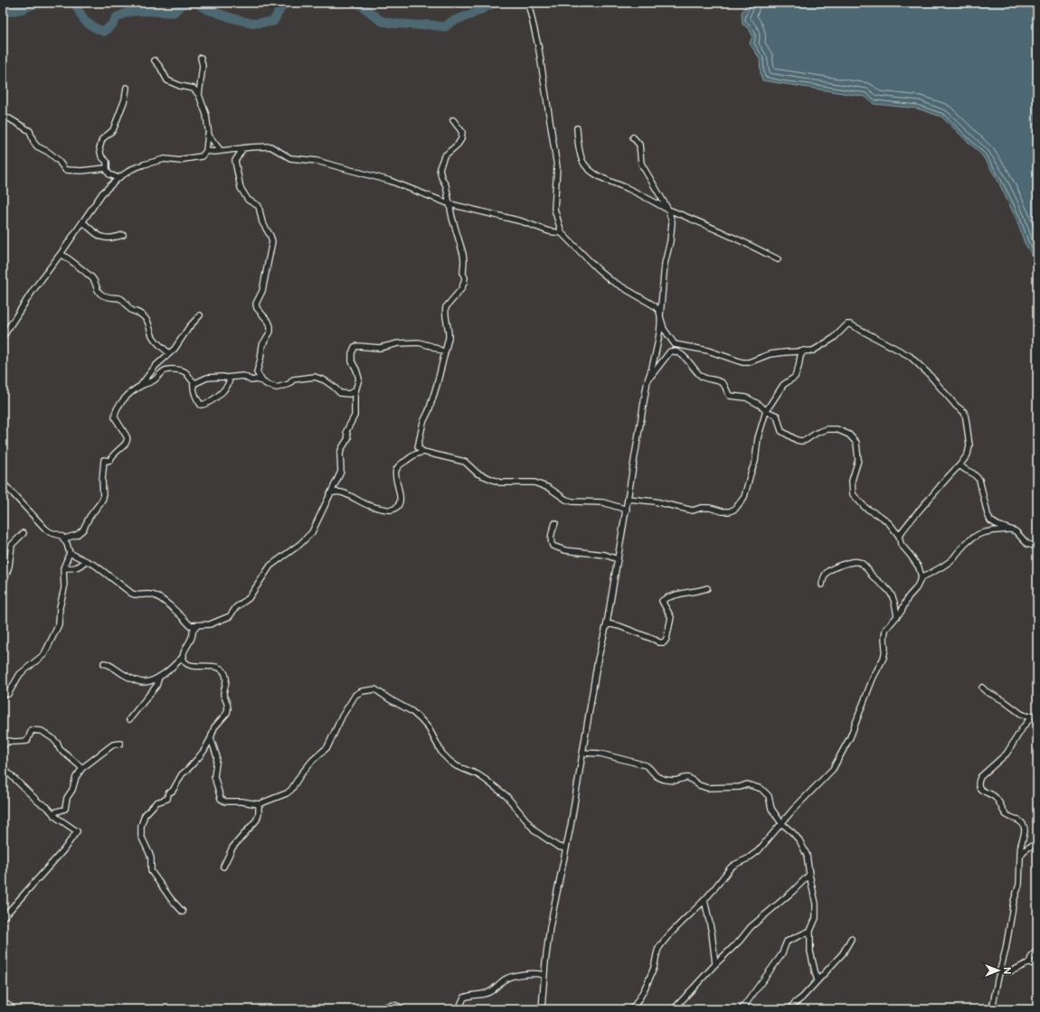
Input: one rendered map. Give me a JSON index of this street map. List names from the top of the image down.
{
  "north": "right"
}
